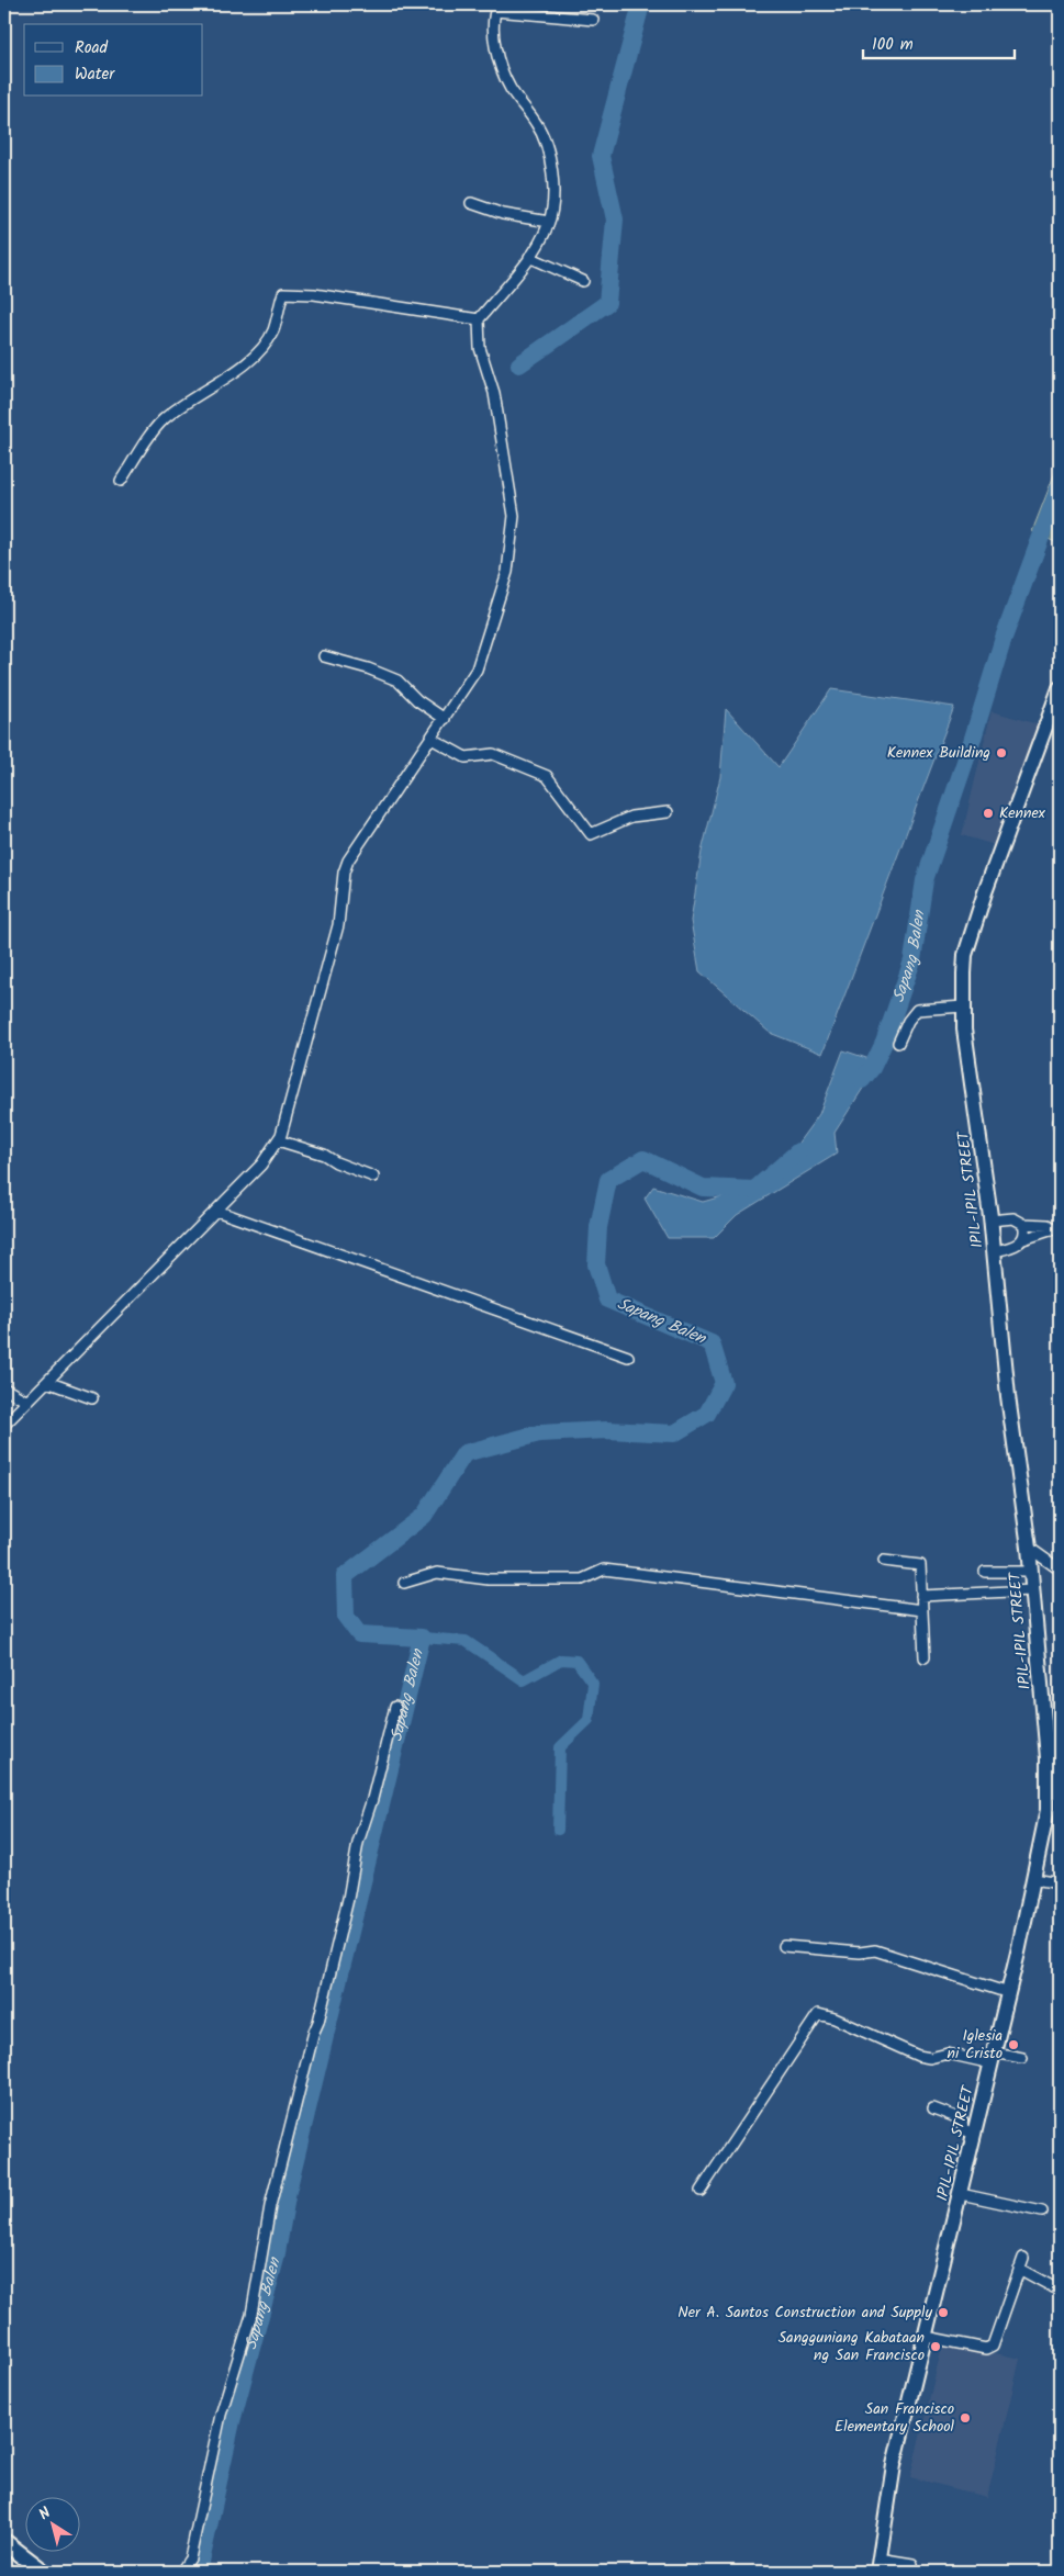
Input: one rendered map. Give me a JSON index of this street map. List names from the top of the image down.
{
  "streets": {
    "street": ["IPIL-IPIL STREET"]
  },
  "water": ["Sapang Balen"],
  "places": [
    "Kennex Building",
    "Kennex",
    "Iglesia ni Cristo",
    "Ner A. Santos Construction and Supply",
    "Sangguniang Kabataan ng San Francisco",
    "San Francisco Elementary School"
  ],
  "legend": ["Road", "Water"],
  "scale_bar": "100 m",
  "north": "top left"
}
